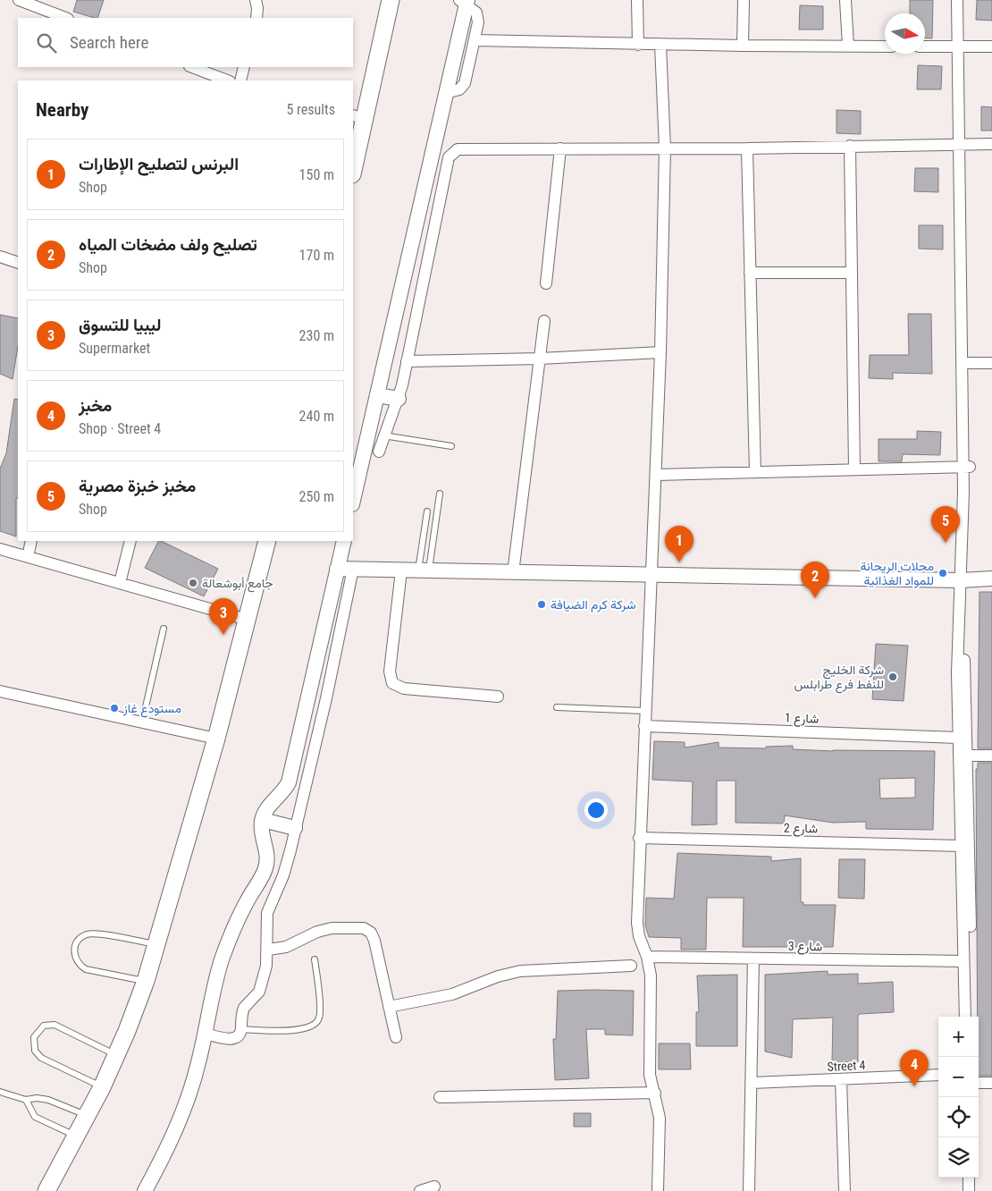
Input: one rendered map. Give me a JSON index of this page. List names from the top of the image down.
{
  "streets": {
    "street": [
      "شارع 1",
      "شارع 2",
      "شارع 3",
      "Street 4"
    ]
  },
  "places": [
    "محلات الريحانة للمواد الغذائية",
    "جامع أبوشعالة",
    "شركة كرم الضيافة",
    "شركة الخليج للنفط فرع طرابلس",
    "مستودع غاز"
  ],
  "north": "right",
  "page": {
    "search": "Search here",
    "heading": ["Nearby", "5 results"],
    "list": [
      {
        "mark": "1",
        "name": "البرنس لتصليح الإطارات",
        "note": "Shop",
        "value": "150 m"
      },
      {
        "mark": "2",
        "name": "تصليح ولف مضخات المياه",
        "note": "Shop",
        "value": "170 m"
      },
      {
        "mark": "3",
        "name": "ليبيا للتسوق",
        "note": "Supermarket",
        "value": "230 m"
      },
      {
        "mark": "4",
        "name": "مخبز",
        "note": "Shop · Street 4",
        "value": "240 m"
      },
      {
        "mark": "5",
        "name": "مخبز خبزة مصرية",
        "note": "Shop",
        "value": "250 m"
      }
    ],
    "pins": [
      "5",
      "1",
      "2",
      "3",
      "4"
    ],
    "map_buttons": ["+", "−"]
  }
}
